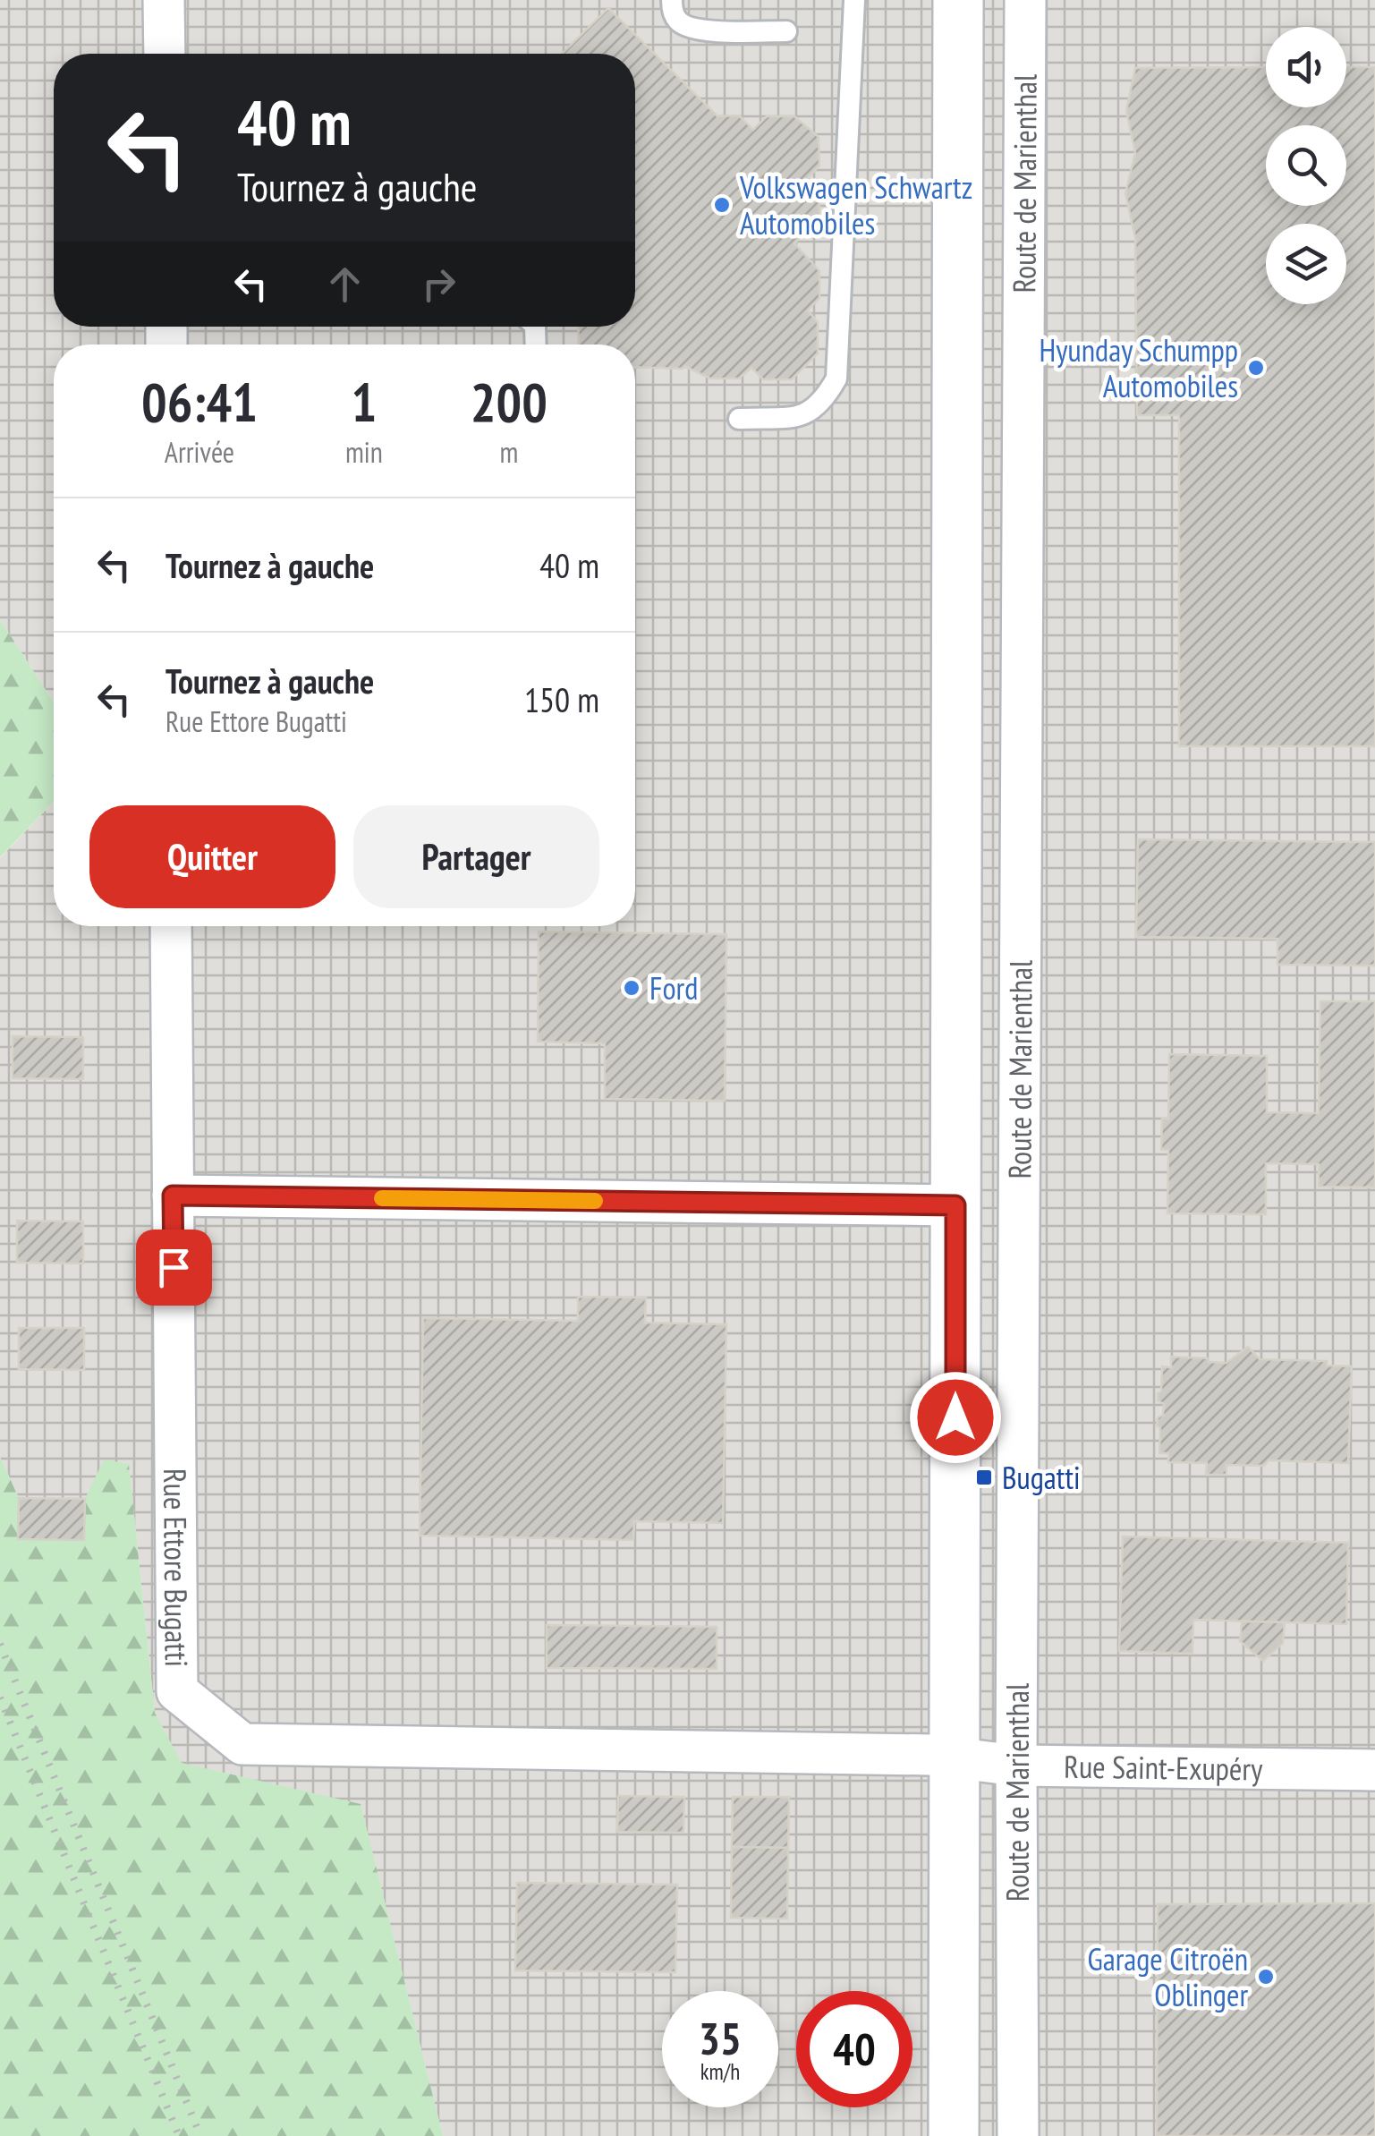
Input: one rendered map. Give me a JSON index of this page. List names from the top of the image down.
{
  "streets": {
    "street": ["Route de Marienthal", "Rue Ettore Bugatti", "Rue Saint-Exupéry"]
  },
  "crossings": [
    ["Route de Marienthal", "Rue Ettore Bugatti"],
    ["Route de Marienthal", "Rue Saint-Exupéry"],
    ["Rue Ettore Bugatti", "Rue Saint-Exupéry"]
  ],
  "places": {
    "other": [
      "Volkswagen Schwartz Automobiles",
      "Hyunday Schumpp Automobiles",
      "Ford",
      "Garage Citroën Oblinger"
    ],
    "transit": ["Bugatti"]
  },
  "page": {
    "turn": ["40 m", "Tournez à gauche"],
    "eta": [
      "06:41",
      "Arrivée",
      "1",
      "min",
      "200",
      "m"
    ],
    "list": [
      {
        "name": "Tournez à gauche",
        "value": "40 m"
      },
      {
        "name": "Tournez à gauche",
        "note": "Rue Ettore Bugatti",
        "value": "150 m"
      }
    ],
    "buttons": ["Quitter", "Partager"],
    "speed": "35 km/h",
    "limit": "40"
  }
}
